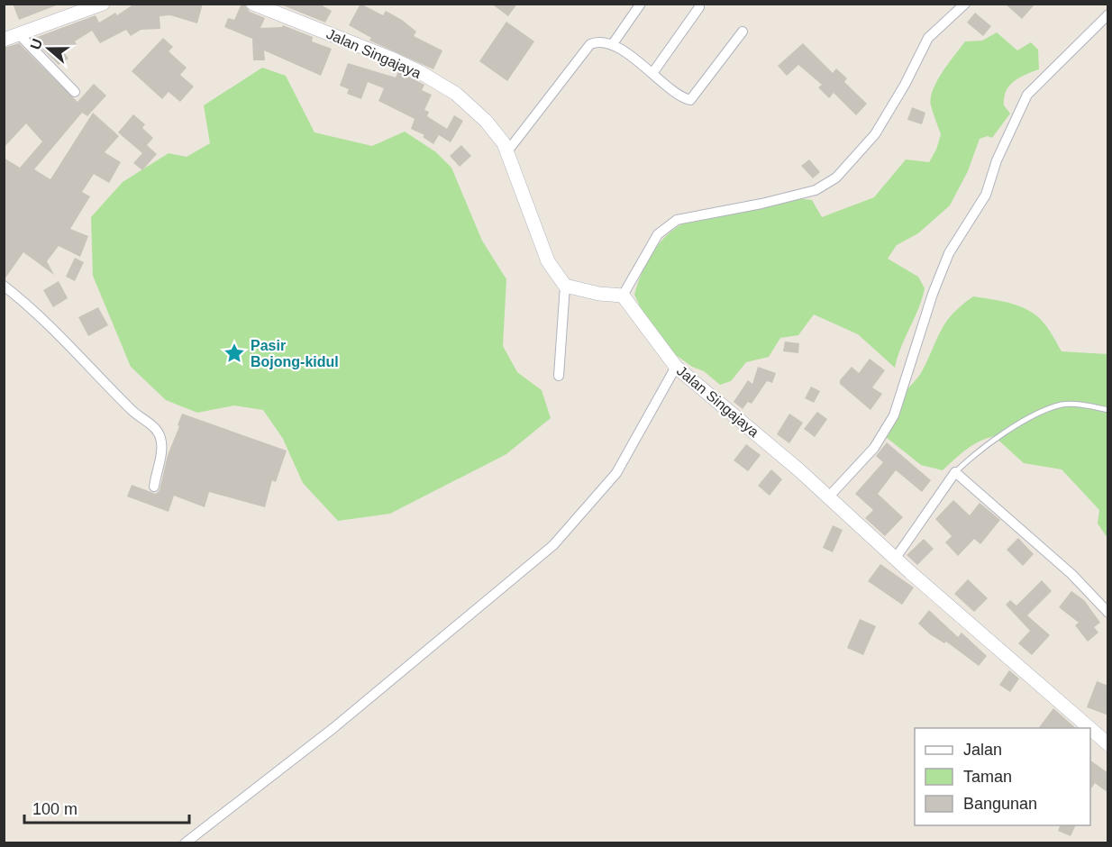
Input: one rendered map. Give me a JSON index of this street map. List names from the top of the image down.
{
  "streets": {
    "street": ["Jalan Singajaya"]
  },
  "places": {
    "place": ["Pasir Bojong-kidul"]
  },
  "legend": ["Jalan", "Taman", "Bangunan"],
  "scale_bar": "100 m",
  "north": "left"
}
